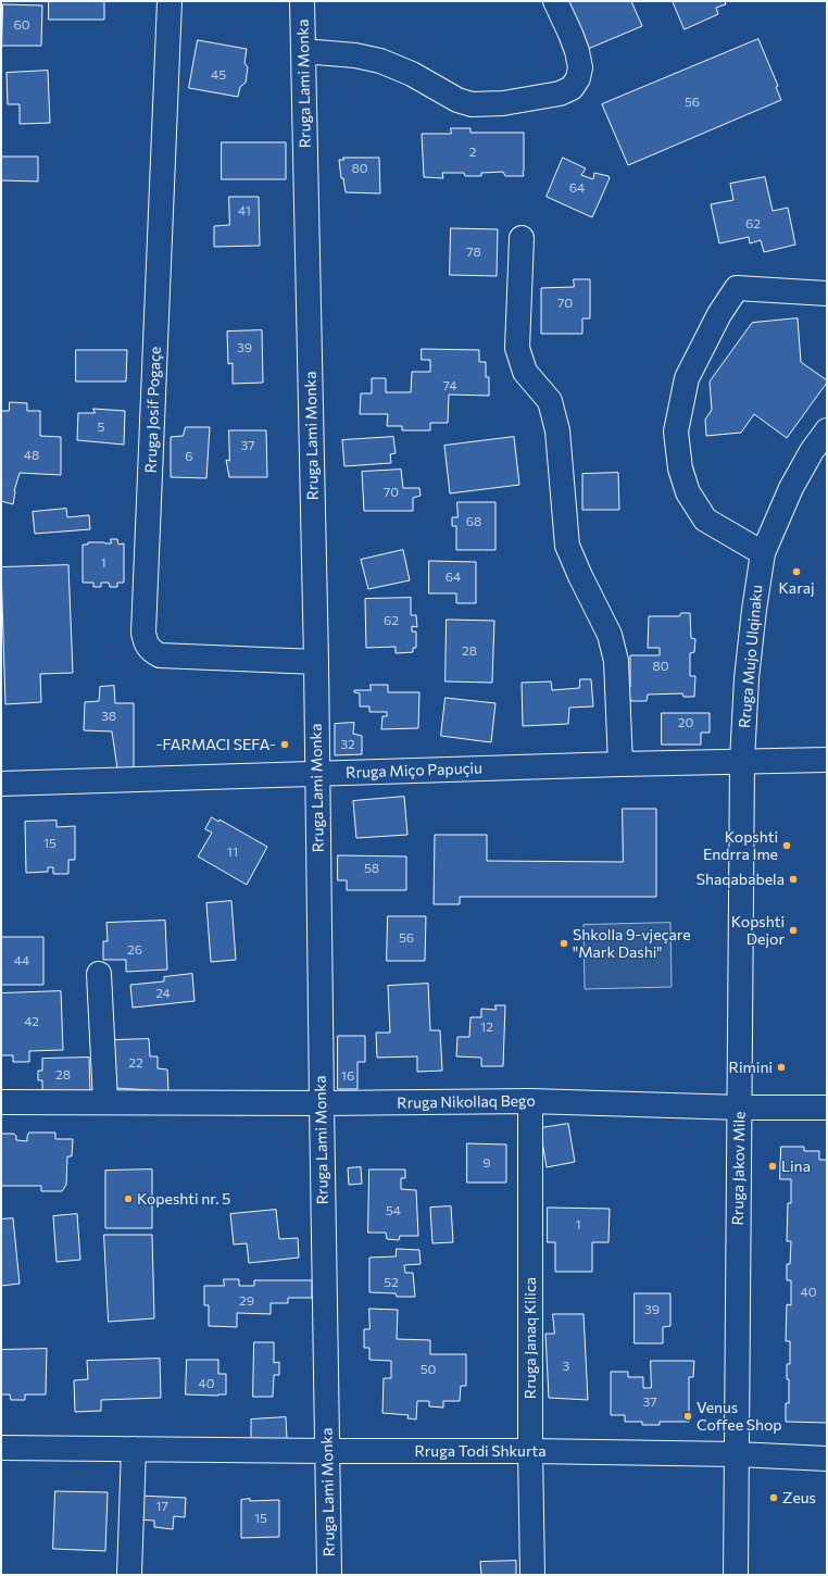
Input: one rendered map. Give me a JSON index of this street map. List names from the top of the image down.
{
  "streets": {
    "street": [
      "Rruga Lami Monka",
      "Rruga Josif Pogaçe",
      "Rruga Mujo Ulqinaku",
      "Rruga Miço Papuçiu",
      "Rruga Nikollaq Bego",
      "Rruga Jakov Mile",
      "Rruga Janaq Kilica",
      "Rruga Todi Shkurta"
    ]
  },
  "crossings": [
    ["Rruga Lami Monka", "Rruga Josif Pogaçe"],
    ["Rruga Lami Monka", "Rruga Miço Papuçiu"],
    ["Rruga Lami Monka", "Rruga Nikollaq Bego"],
    ["Rruga Lami Monka", "Rruga Todi Shkurta"],
    ["Rruga Mujo Ulqinaku", "Rruga Miço Papuçiu"],
    ["Rruga Mujo Ulqinaku", "Rruga Jakov Mile"],
    ["Rruga Miço Papuçiu", "Rruga Jakov Mile"],
    ["Rruga Nikollaq Bego", "Rruga Jakov Mile"],
    ["Rruga Nikollaq Bego", "Rruga Janaq Kilica"],
    ["Rruga Jakov Mile", "Rruga Todi Shkurta"],
    ["Rruga Janaq Kilica", "Rruga Todi Shkurta"]
  ],
  "places": [
    "Karaj",
    "-FARMACI SEFA-",
    "Kopshti Endrra Ime",
    "Shaqababela",
    "Kopshti Dejor",
    "Shkolla 9-vjeçare \"Mark Dashi\"",
    "Rimini",
    "Lina",
    "Kopeshti nr. 5",
    "Venus Coffee Shop",
    "Zeus"
  ],
  "house_numbers": [
    "60",
    "45",
    "56",
    "2",
    "80",
    "64",
    "41",
    "62",
    "78",
    "70",
    "39",
    "74",
    "5",
    "37",
    "48",
    "6",
    "70",
    "68",
    "1",
    "64",
    "62",
    "28",
    "80",
    "38",
    "20",
    "32",
    "15",
    "11",
    "58",
    "56",
    "26",
    "44",
    "24",
    "42",
    "12",
    "22",
    "28",
    "16",
    "9",
    "54",
    "1",
    "52",
    "40",
    "29",
    "39",
    "3",
    "50",
    "40",
    "37",
    "17",
    "15"
  ]
}
